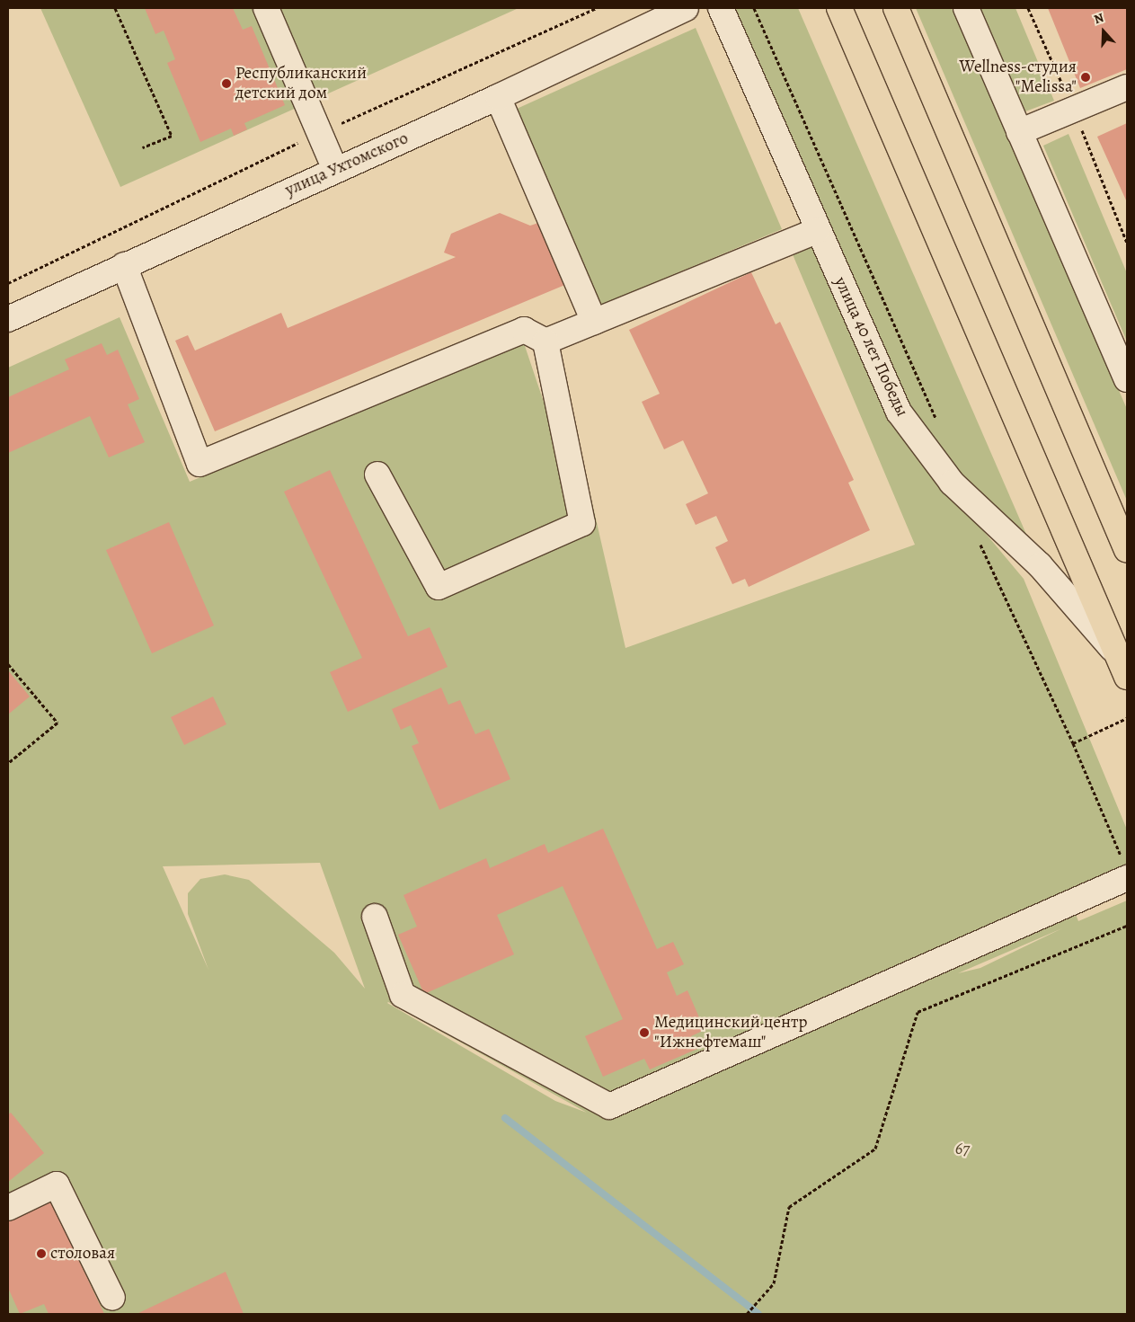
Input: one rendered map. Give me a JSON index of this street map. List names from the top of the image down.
{
  "streets": {
    "main road": ["улица 40 лет Победы"],
    "street": ["улица Ухтомского"]
  },
  "parks": ["67"],
  "places": [
    "Wellness-студия \"Melissa\"",
    "Республиканский детский дом",
    "Медицинский центр \"Ижнефтемаш\"",
    "столовая"
  ],
  "north": "top"
}
